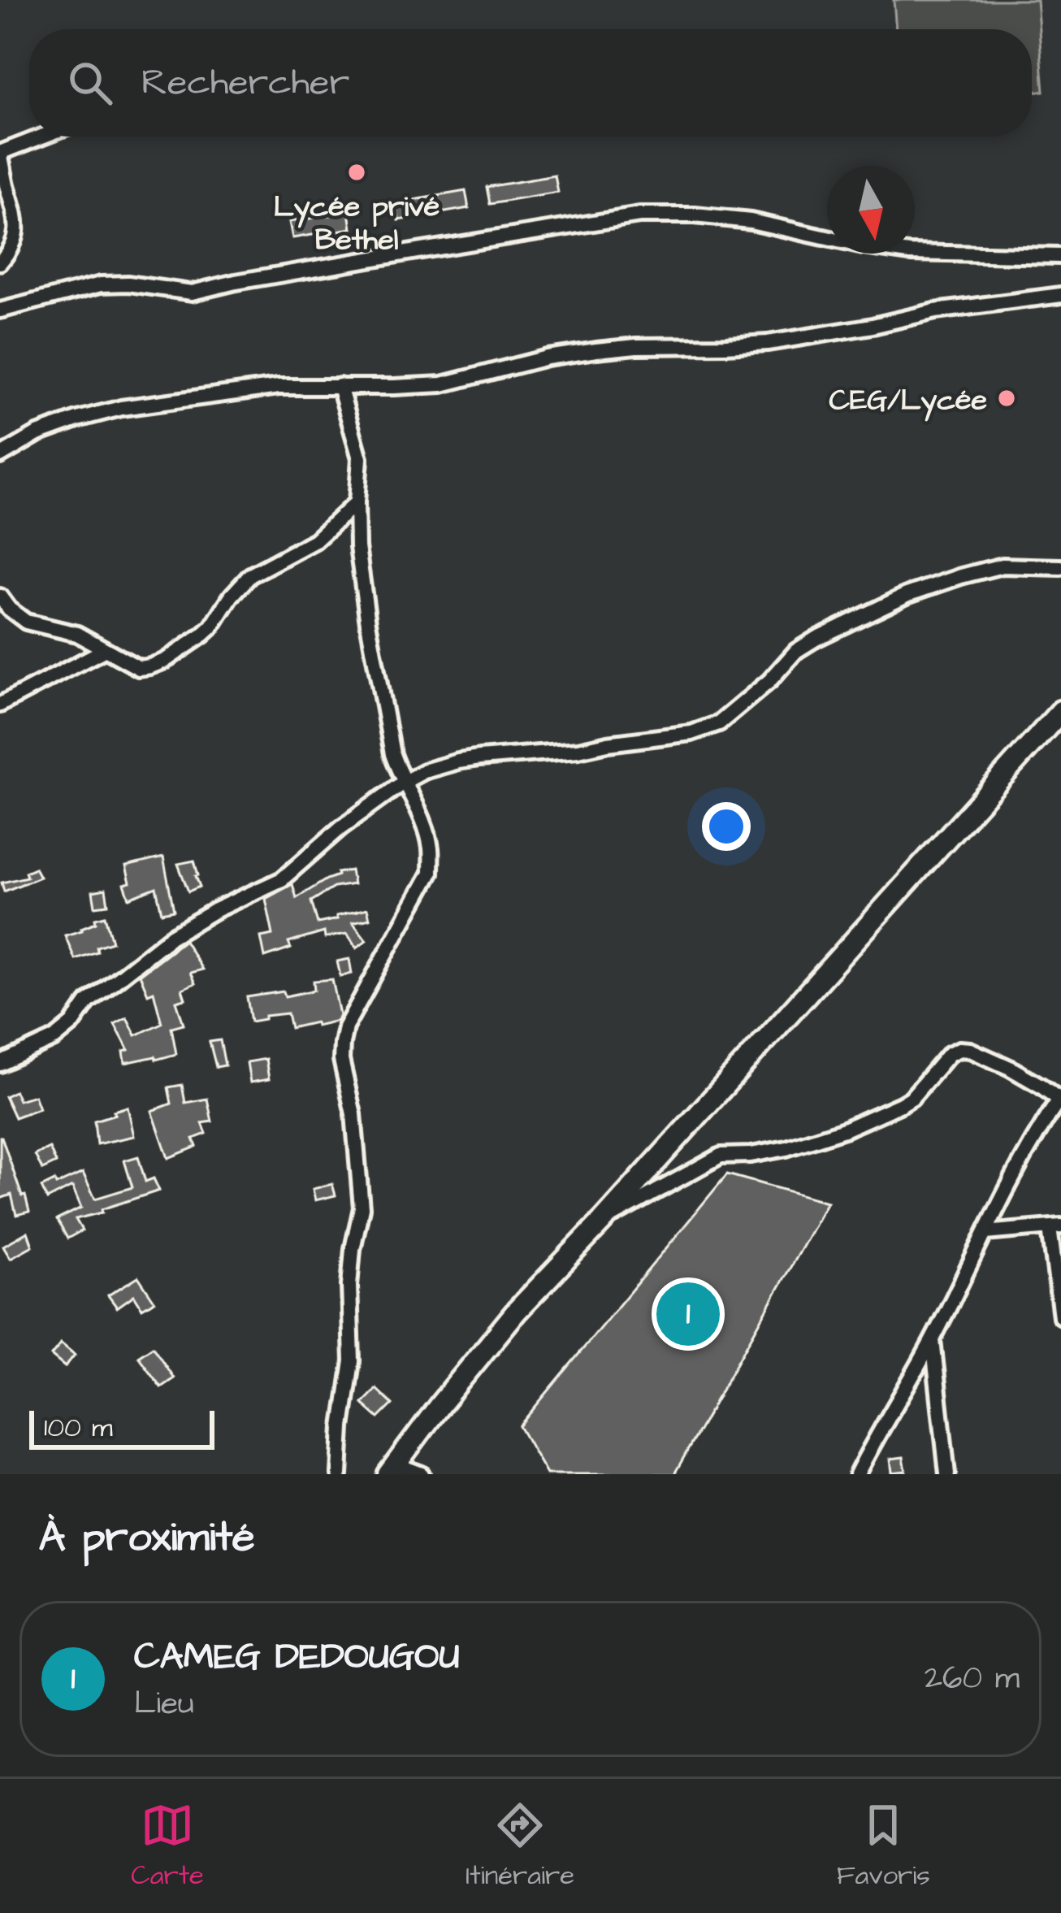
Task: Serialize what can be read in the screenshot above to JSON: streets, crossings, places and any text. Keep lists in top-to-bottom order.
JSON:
{
  "places": ["Lycée privé Bethel", "CEG/Lycée"],
  "scale_bar": "100 m",
  "north": "bottom",
  "page": {
    "search": "Rechercher",
    "pins": "1",
    "scale": "100 m",
    "heading": "À proximité",
    "list": [
      {
        "mark": "1",
        "name": "CAMEG DEDOUGOU",
        "note": "Lieu",
        "value": "260 m"
      }
    ],
    "nav": ["Carte", "Itinéraire", "Favoris"]
  }
}
